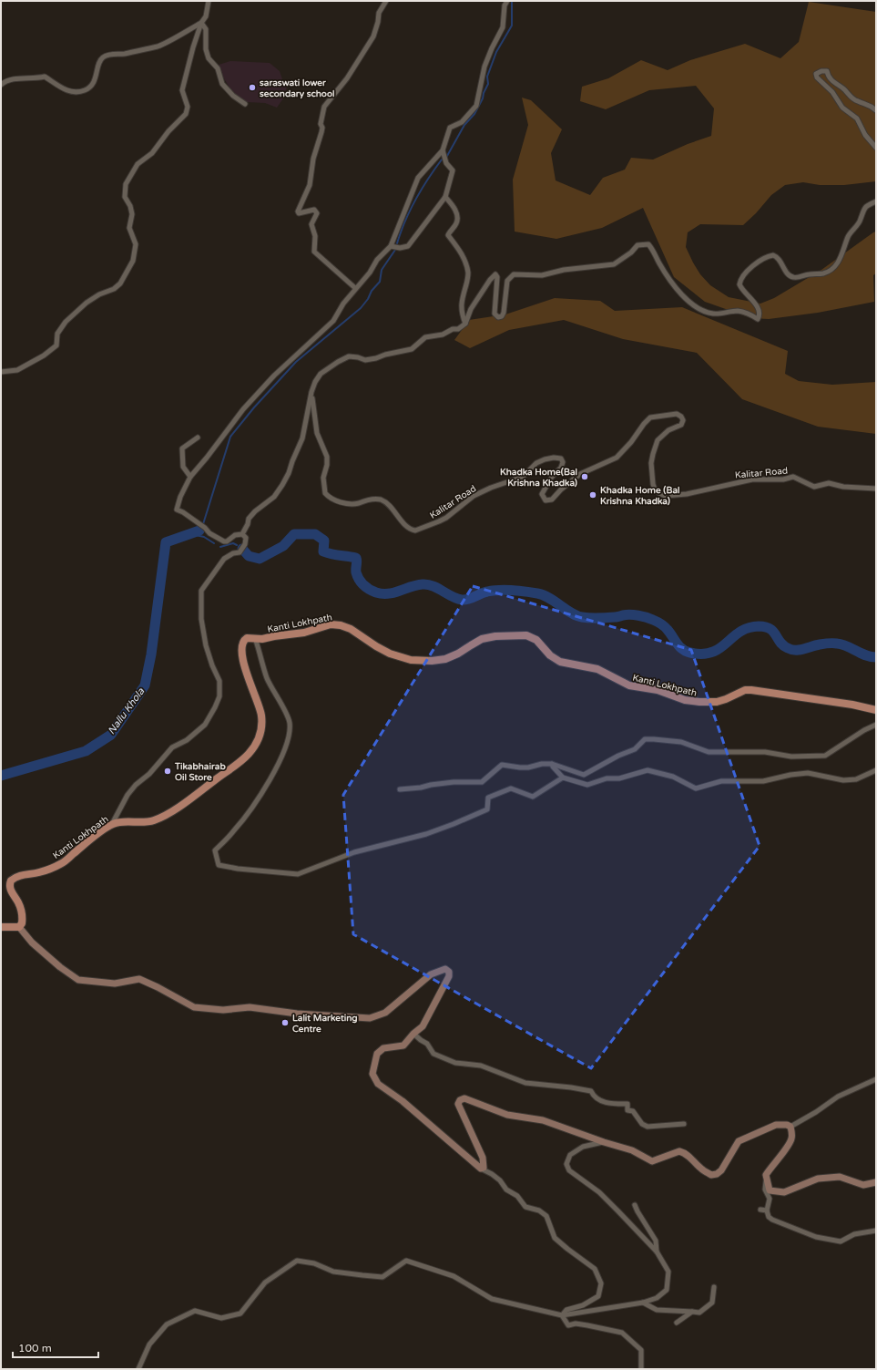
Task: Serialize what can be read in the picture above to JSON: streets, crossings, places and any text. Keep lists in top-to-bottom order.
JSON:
{
  "streets": {
    "main road": ["Kanti Lokhpath"],
    "street": ["Kalitar Road"]
  },
  "water": ["Nallu Khola"],
  "places": [
    "saraswati lower secondary school",
    "Khadka Home(Bal Krishna Khadka)",
    "Khadka Home (Bal Krishna Khadka)",
    "Tikabhairab Oil Store",
    "Lalit Marketing Centre"
  ],
  "scale_bar": "100 m"
}
